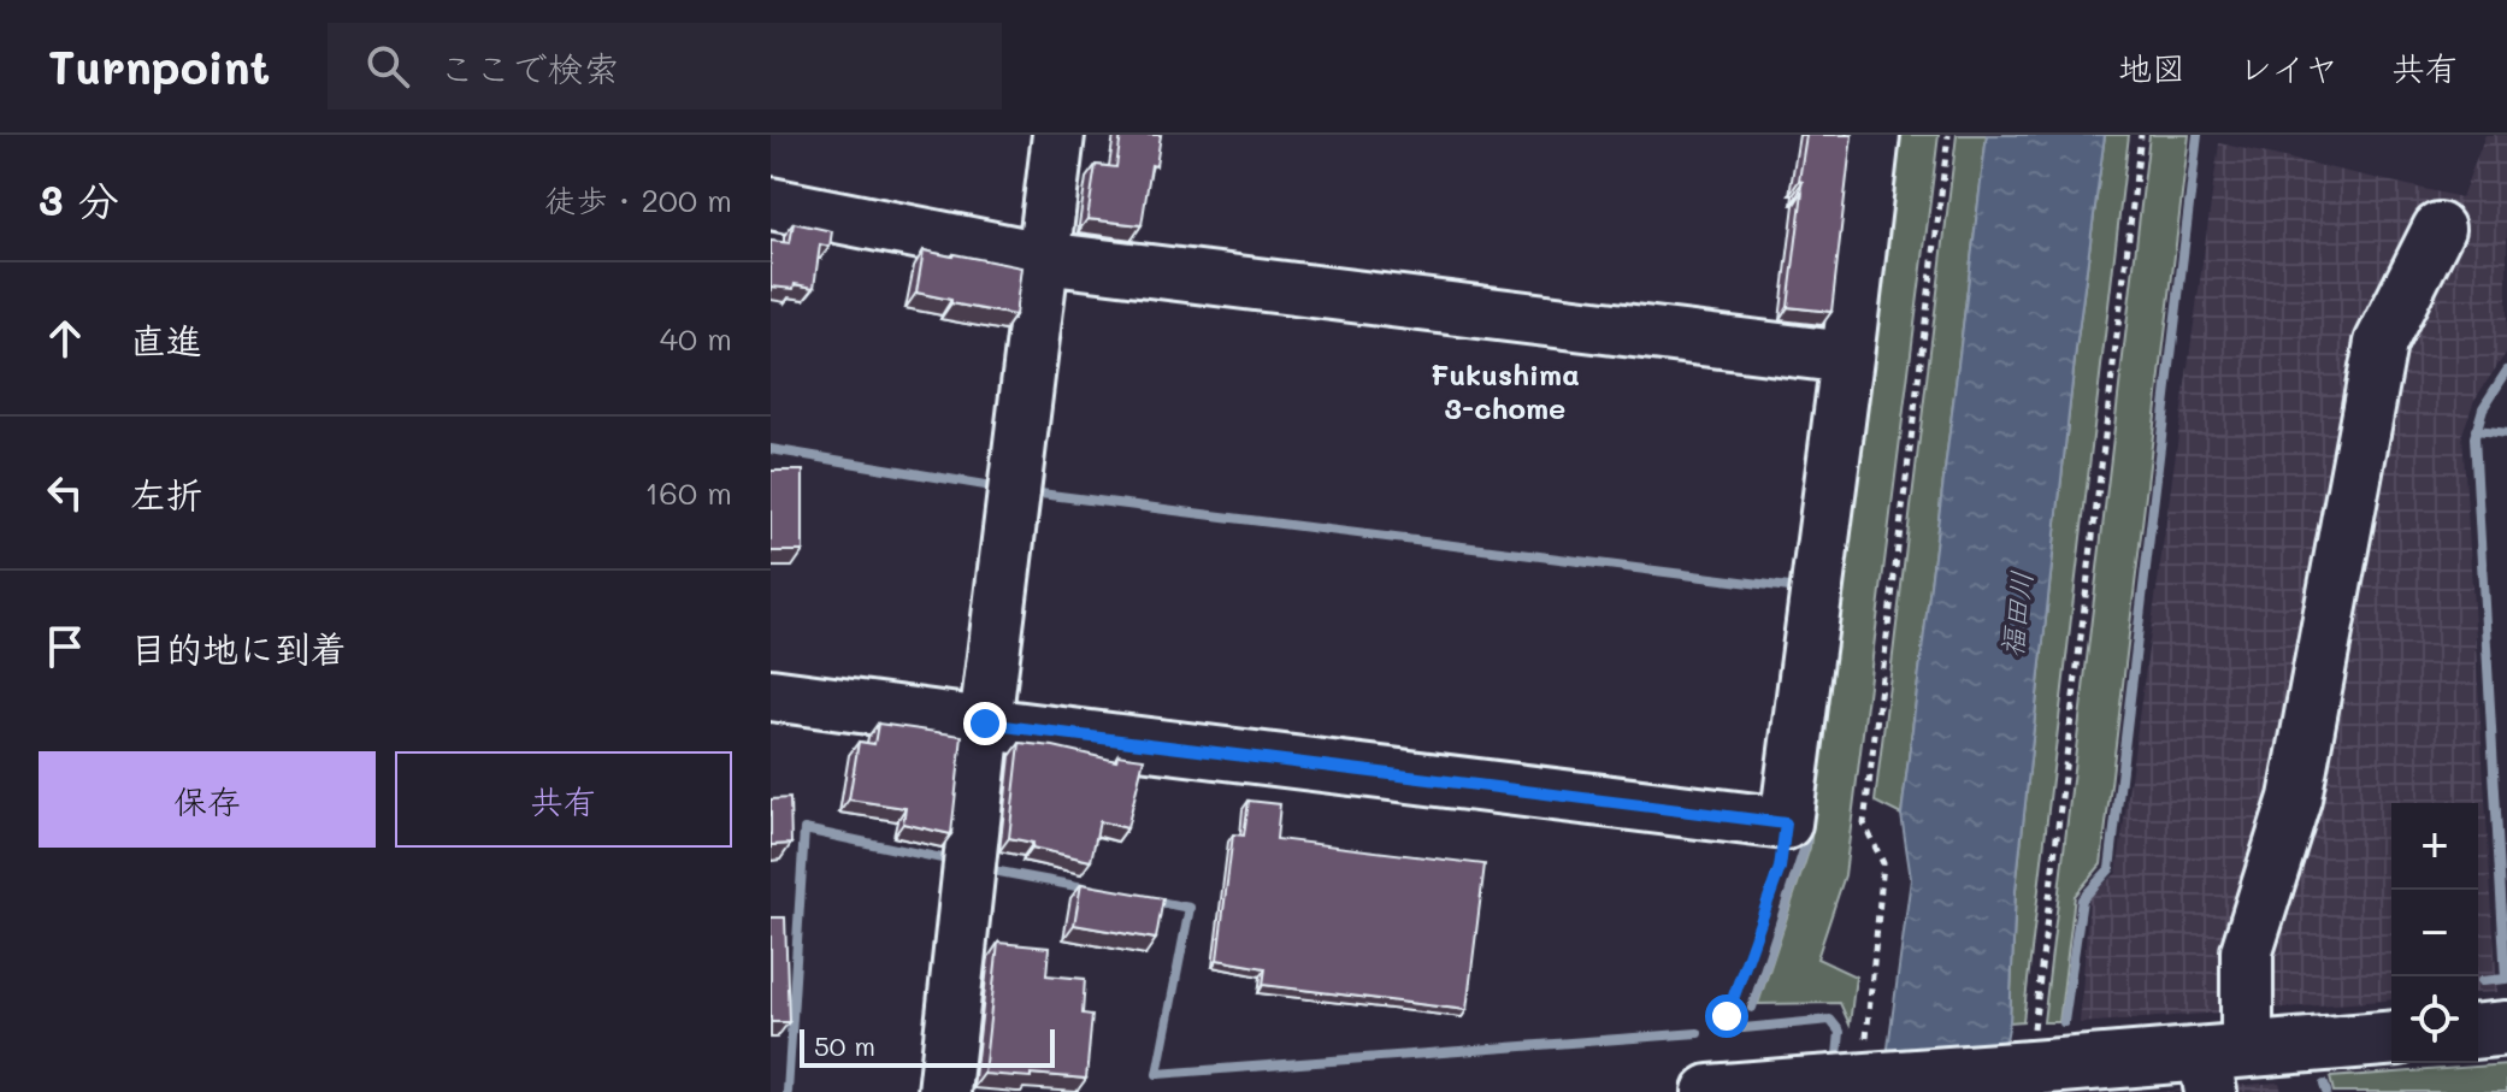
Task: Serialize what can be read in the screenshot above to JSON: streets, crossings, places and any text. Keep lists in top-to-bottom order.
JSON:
{
  "districts": ["Fukushima 3-chome"],
  "water": ["福田川"],
  "scale_bar": "50 m",
  "page": {
    "header": "Turnpoint",
    "search": "ここで検索",
    "nav": ["地図", "レイヤ", "共有"],
    "heading": ["3 分", "徒歩 · 200 m"],
    "list": [
      ["直進", "40 m"],
      ["左折", "160 m"],
      "目的地に到着"
    ],
    "buttons": ["保存", "共有"],
    "map_buttons": ["+", "−"],
    "scale": "50 m"
  }
}
